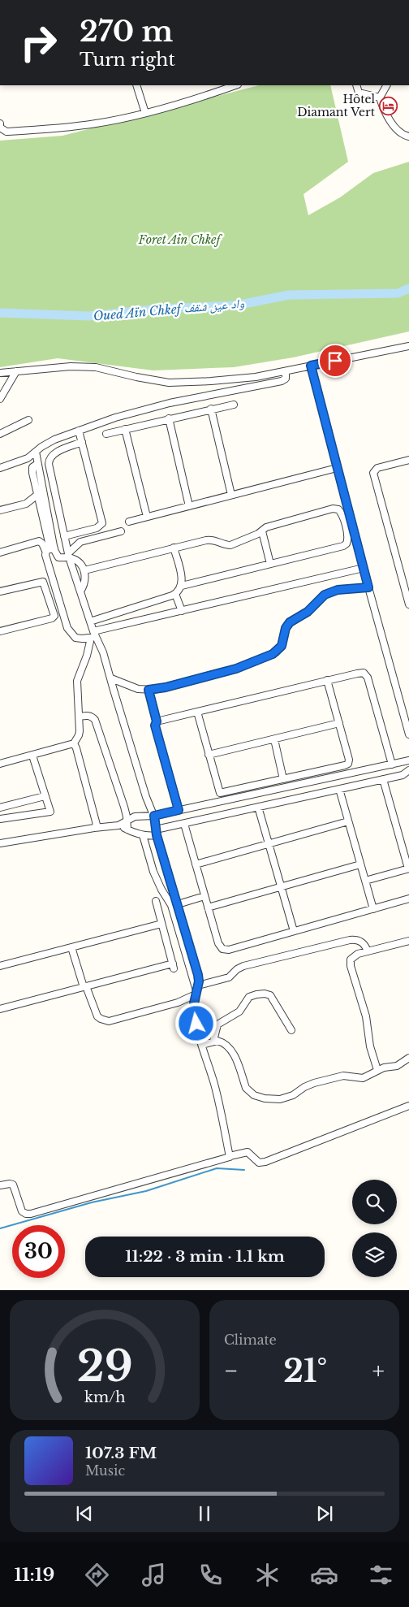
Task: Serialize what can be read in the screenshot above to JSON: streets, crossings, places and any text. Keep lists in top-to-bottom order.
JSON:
{
  "water": ["Oued Aïn Chkef واد عين شقف"],
  "parks": ["Foret Ain Chkef"],
  "places": {
    "hotel": ["Hôtel Diamant Vert"]
  },
  "page": {
    "turn": ["270 m", "Turn right"],
    "limit": "30",
    "trip": "11:22 · 3 min · 1.1 km",
    "tile": "Climate",
    "heat": ["−", "21°", "+"],
    "song": ["107.3 FM", "Music"],
    "tabs": "11:19",
    "gauge": ["29", "km/h"]
  }
}
